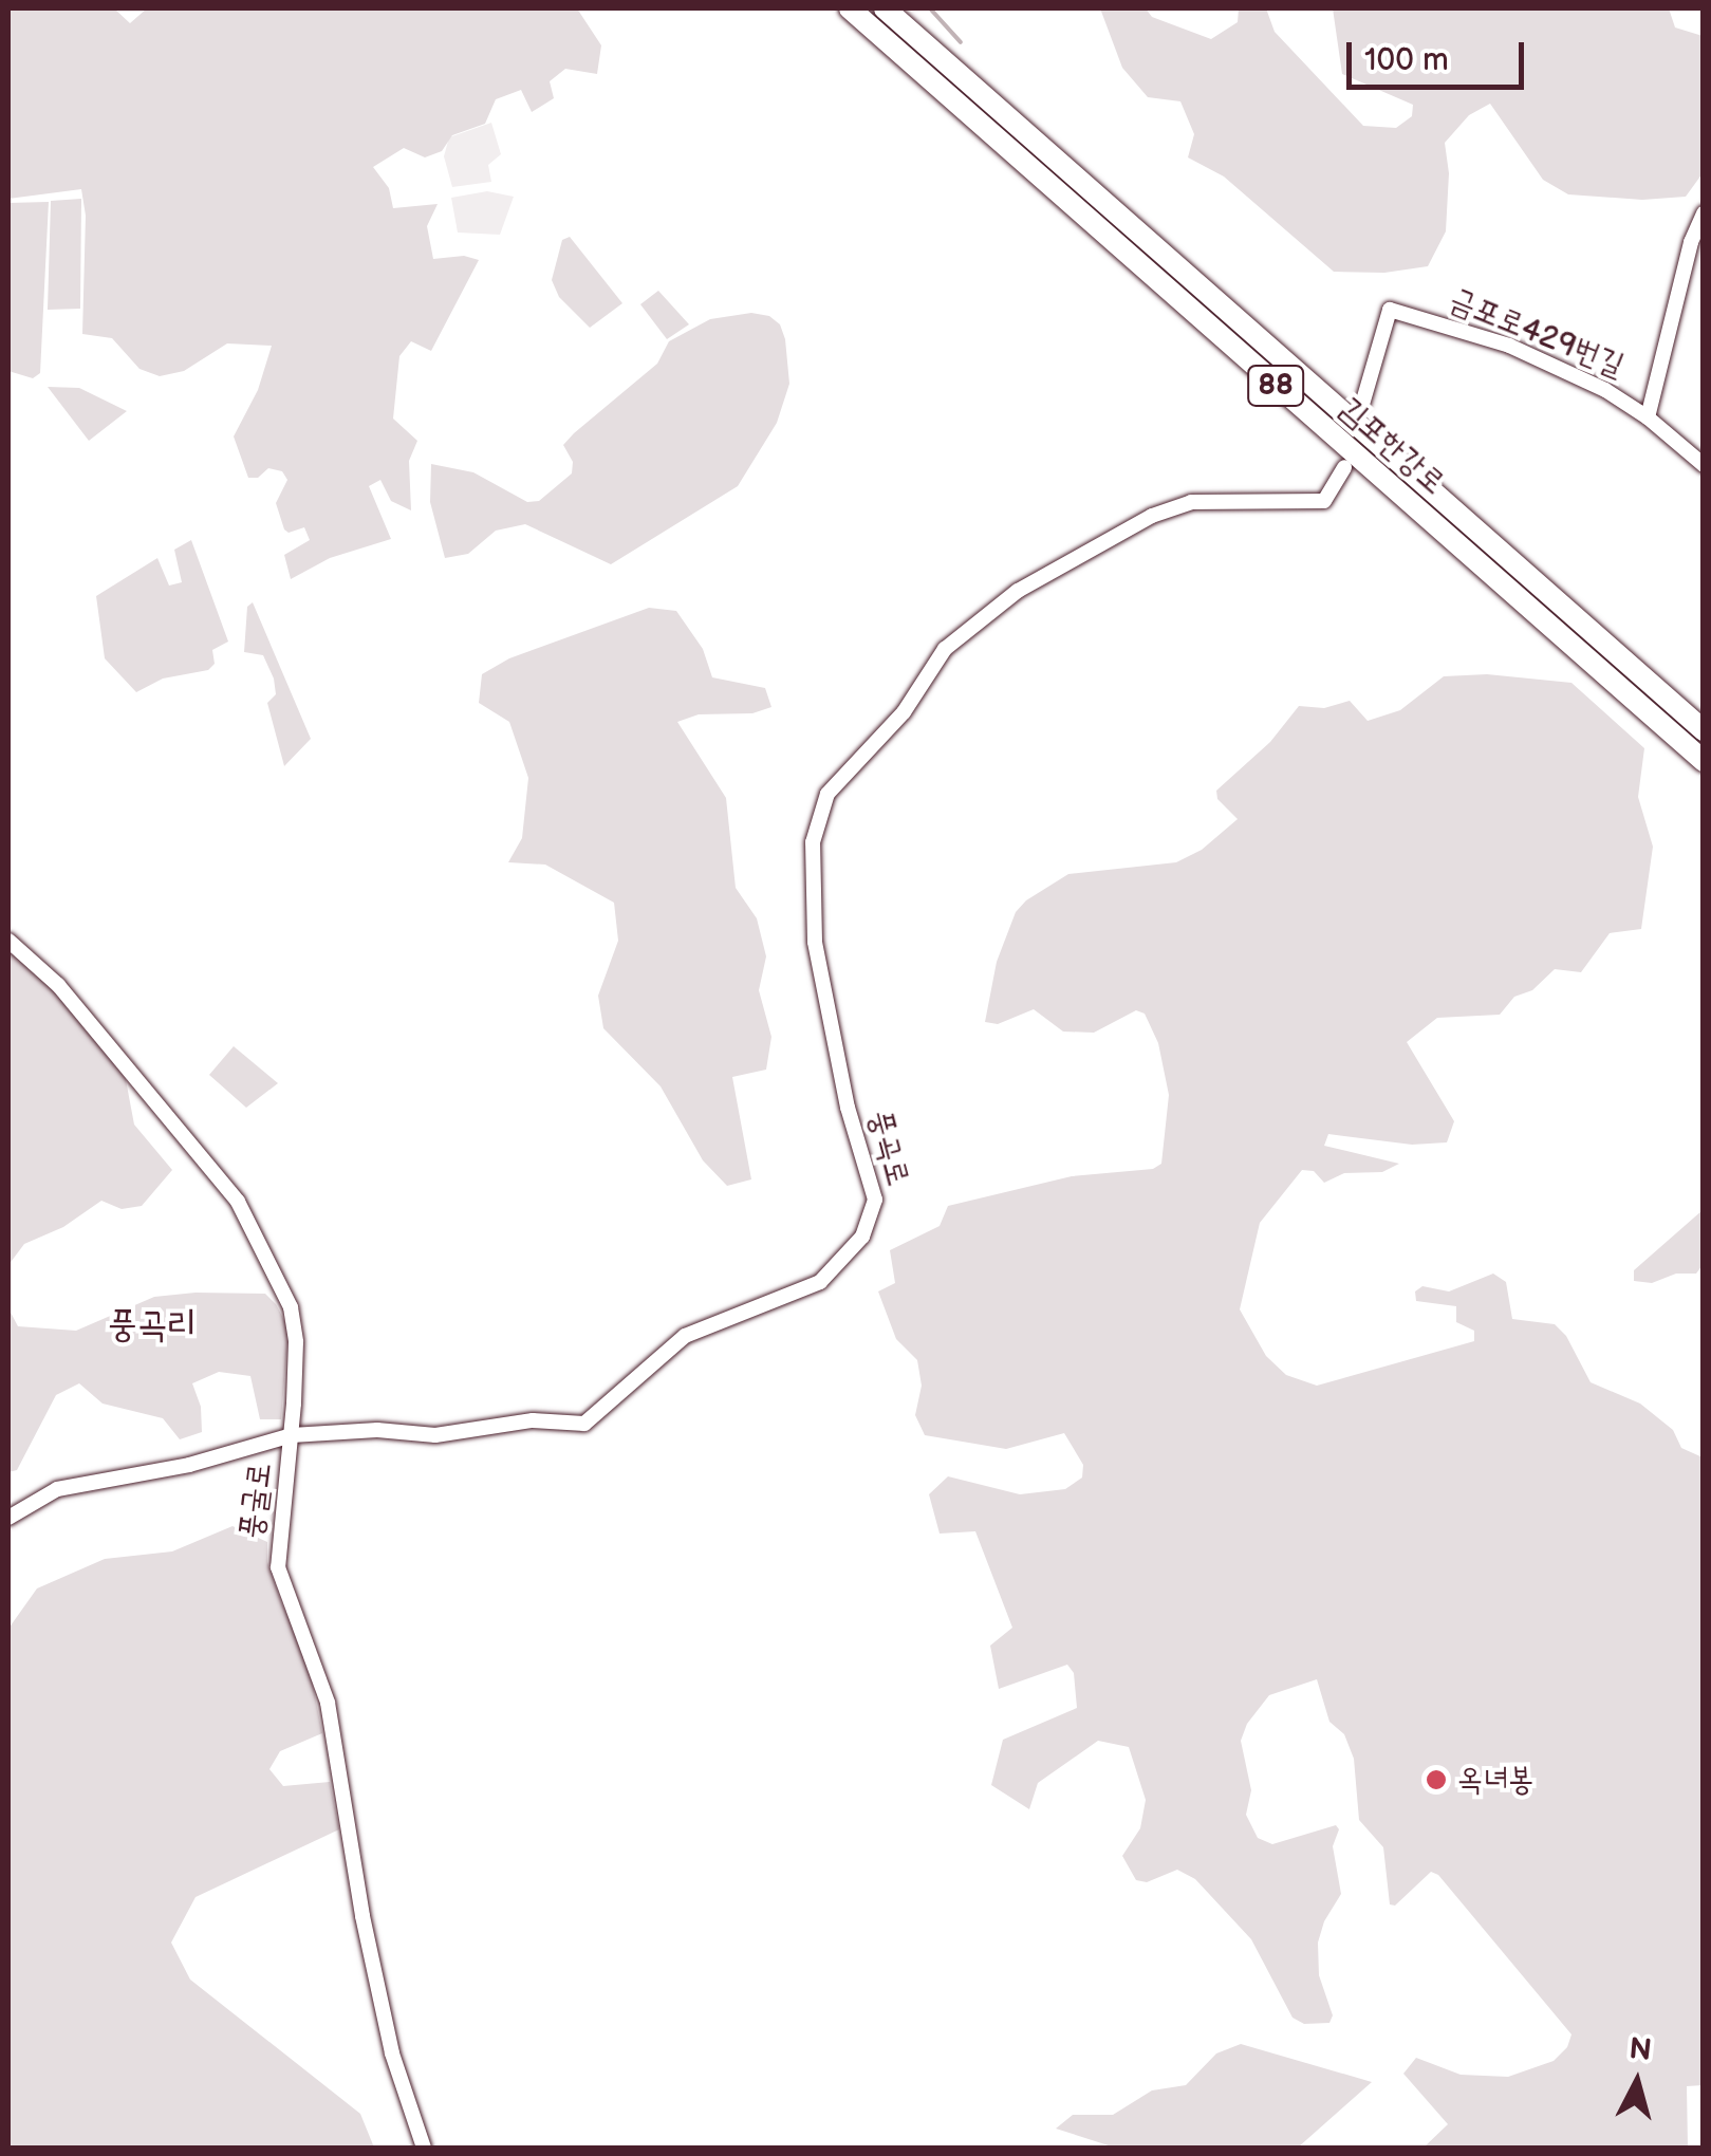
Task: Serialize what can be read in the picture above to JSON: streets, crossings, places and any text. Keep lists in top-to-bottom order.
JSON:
{
  "streets": {
    "highway": ["88", "김포한강로"],
    "street": ["금포로429번길", "풍곡로", "풍굴로"]
  },
  "crossings": [
    ["풍곡로", "풍굴로"]
  ],
  "districts": ["풍곡리"],
  "places": ["옥녀봉"],
  "scale_bar": "100 m",
  "north": "top"
}
